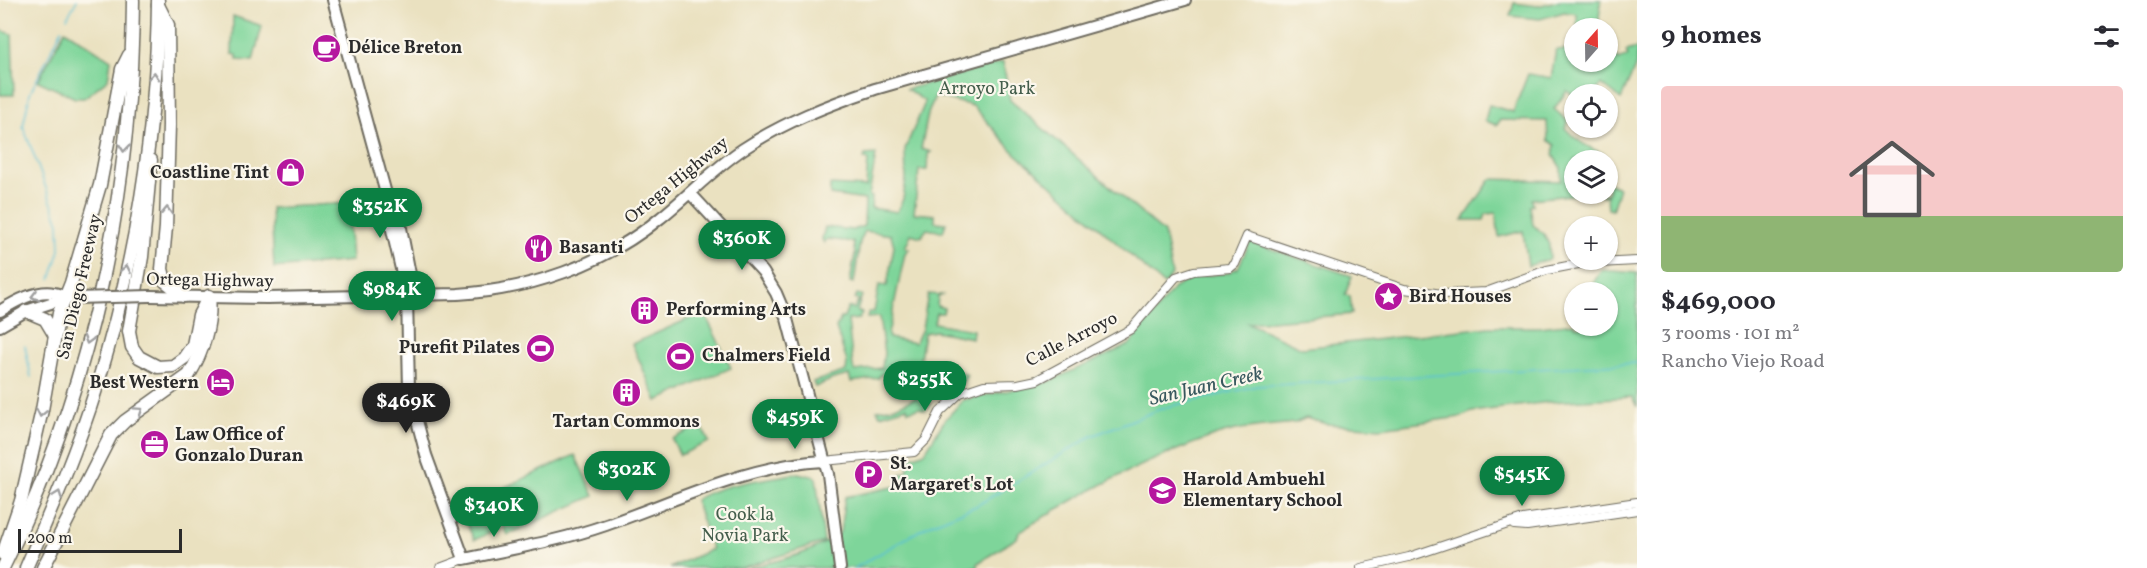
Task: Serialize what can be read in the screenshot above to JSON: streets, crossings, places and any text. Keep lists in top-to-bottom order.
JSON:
{
  "streets": {
    "highway": ["San Diego Freeway"],
    "main road": ["Ortega Highway", "Calle Arroyo"]
  },
  "water": ["San Juan Creek"],
  "parks": ["Arroyo Park", "Cook la Novia Park"],
  "places": {
    "cafe": ["Délice Breton"],
    "shop": ["Coastline Tint"],
    "restaurant": ["Basanti"],
    "place": ["Bird Houses"],
    "building": ["Performing Arts", "Tartan Commons"],
    "sports": ["Purefit Pilates", "Chalmers Field"],
    "hotel": ["Best Western"],
    "office": ["Law Office of Gonzalo Duran"],
    "parking": ["St. Margaret's Lot"],
    "school or university": ["Harold Ambuehl Elementary School"]
  },
  "scale_bar": "200 m",
  "north": "top",
  "page": {
    "heading": "9 homes",
    "map_buttons": ["+", "−"],
    "list": [
      {
        "name": "$469,000",
        "note": "3 rooms · 101 m² · Rancho Viejo Road"
      }
    ],
    "price": [
      "$352K",
      "$360K",
      "$984K",
      "$255K",
      "$469K",
      "$459K",
      "$302K",
      "$545K",
      "$340K"
    ],
    "scale": "200 m"
  }
}
